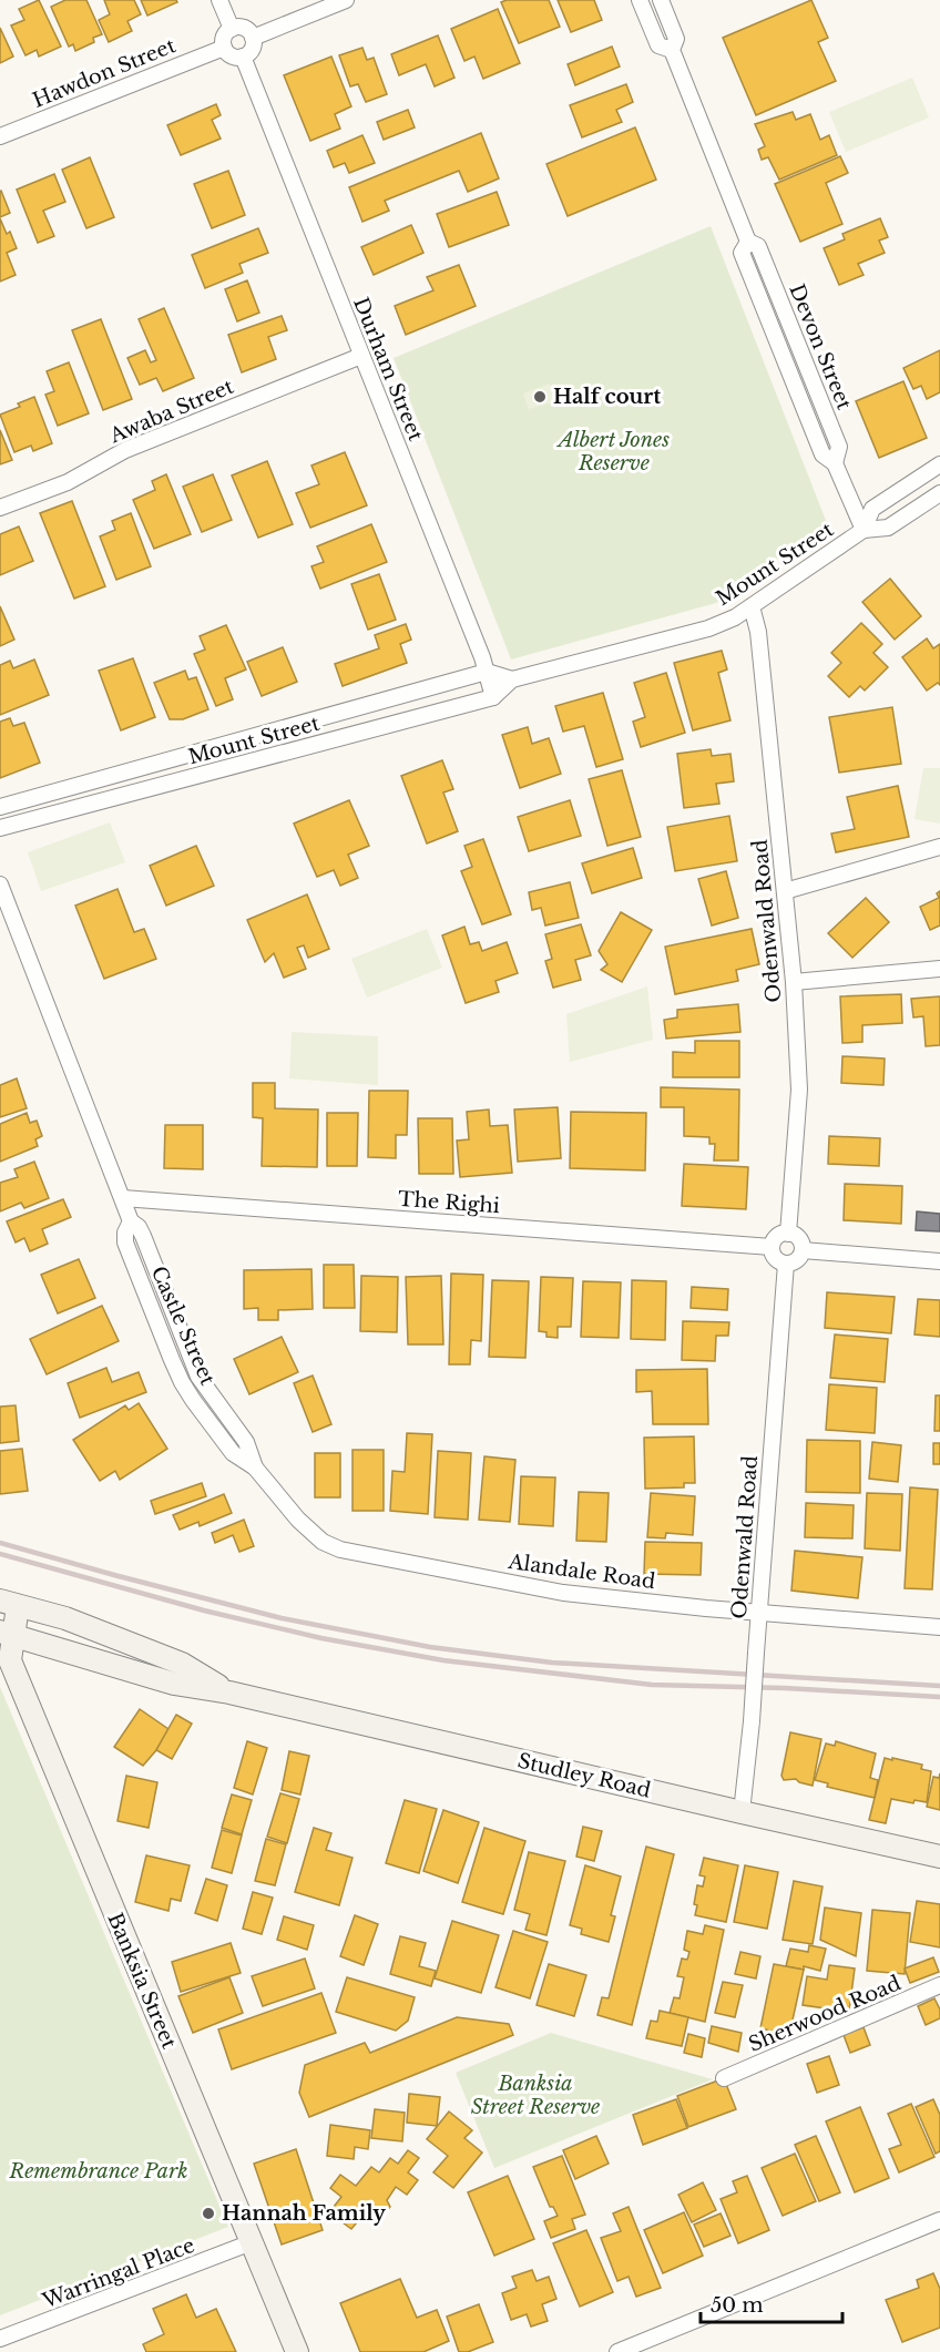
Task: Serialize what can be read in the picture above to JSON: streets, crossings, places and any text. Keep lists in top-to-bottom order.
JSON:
{
  "streets": {
    "street": [
      "Hawdon Street",
      "Devon Street",
      "Durham Street",
      "Awaba Street",
      "Mount Street",
      "Odenwald Road",
      "The Righi",
      "Castle Street",
      "Alandale Road",
      "Studley Road",
      "Banksia Street",
      "Sherwood Road",
      "Warringal Place"
    ]
  },
  "crossings": [
    ["Hawdon Street", "Durham Street"],
    ["Devon Street", "Mount Street"],
    ["Durham Street", "Awaba Street"],
    ["Durham Street", "Mount Street"],
    ["Mount Street", "Odenwald Road"],
    ["Odenwald Road", "The Righi"],
    ["Odenwald Road", "Alandale Road"],
    ["Odenwald Road", "Studley Road"],
    ["The Righi", "Castle Street"],
    ["Castle Street", "Alandale Road"],
    ["Studley Road", "Banksia Street"],
    ["Banksia Street", "Warringal Place"]
  ],
  "parks": ["Albert Jones Reserve", "Banksia Street Reserve", "Remembrance Park"],
  "places": ["Half court", "Hannah Family"],
  "scale_bar": "50 m"
}
